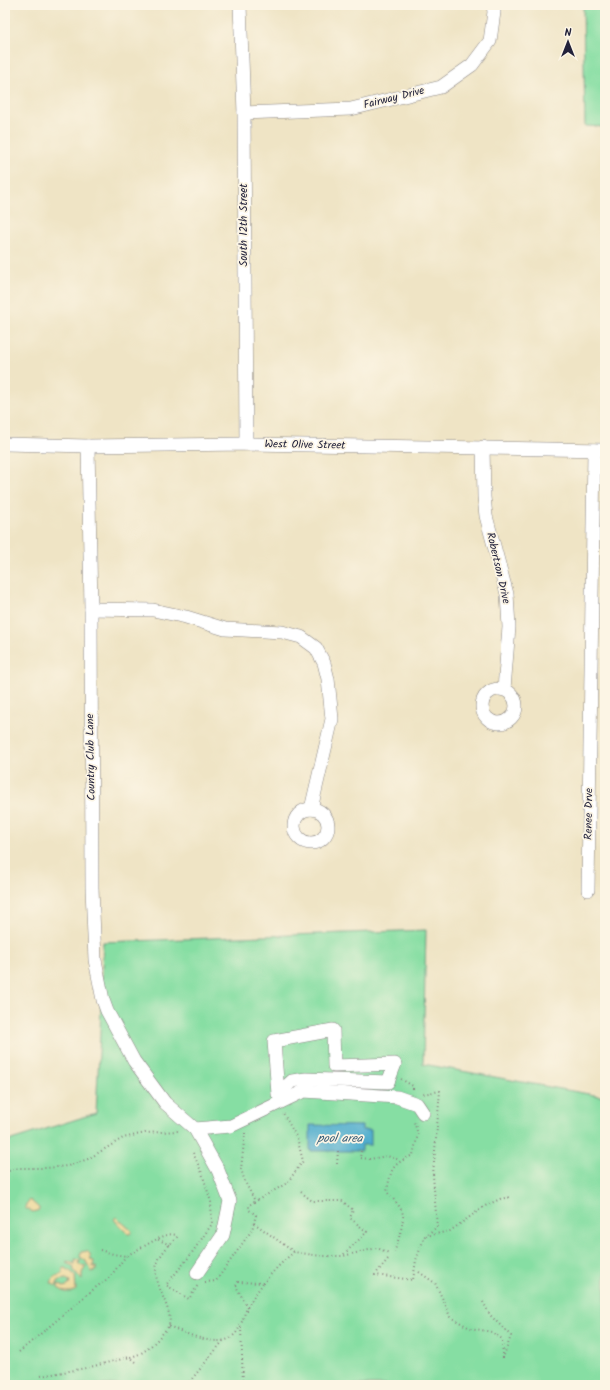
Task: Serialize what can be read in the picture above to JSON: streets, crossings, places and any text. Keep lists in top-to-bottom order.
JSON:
{
  "streets": {
    "street": [
      "Fairway Drive",
      "South 12th Street",
      "West Olive Street",
      "Robertson Drive",
      "Country Club Lane",
      "Renee Drve"
    ]
  },
  "crossings": [
    ["Fairway Drive", "South 12th Street"],
    ["South 12th Street", "West Olive Street"],
    ["West Olive Street", "Robertson Drive"],
    ["West Olive Street", "Country Club Lane"],
    ["West Olive Street", "Renee Drve"]
  ],
  "water": ["pool area"],
  "north": "top"
}
